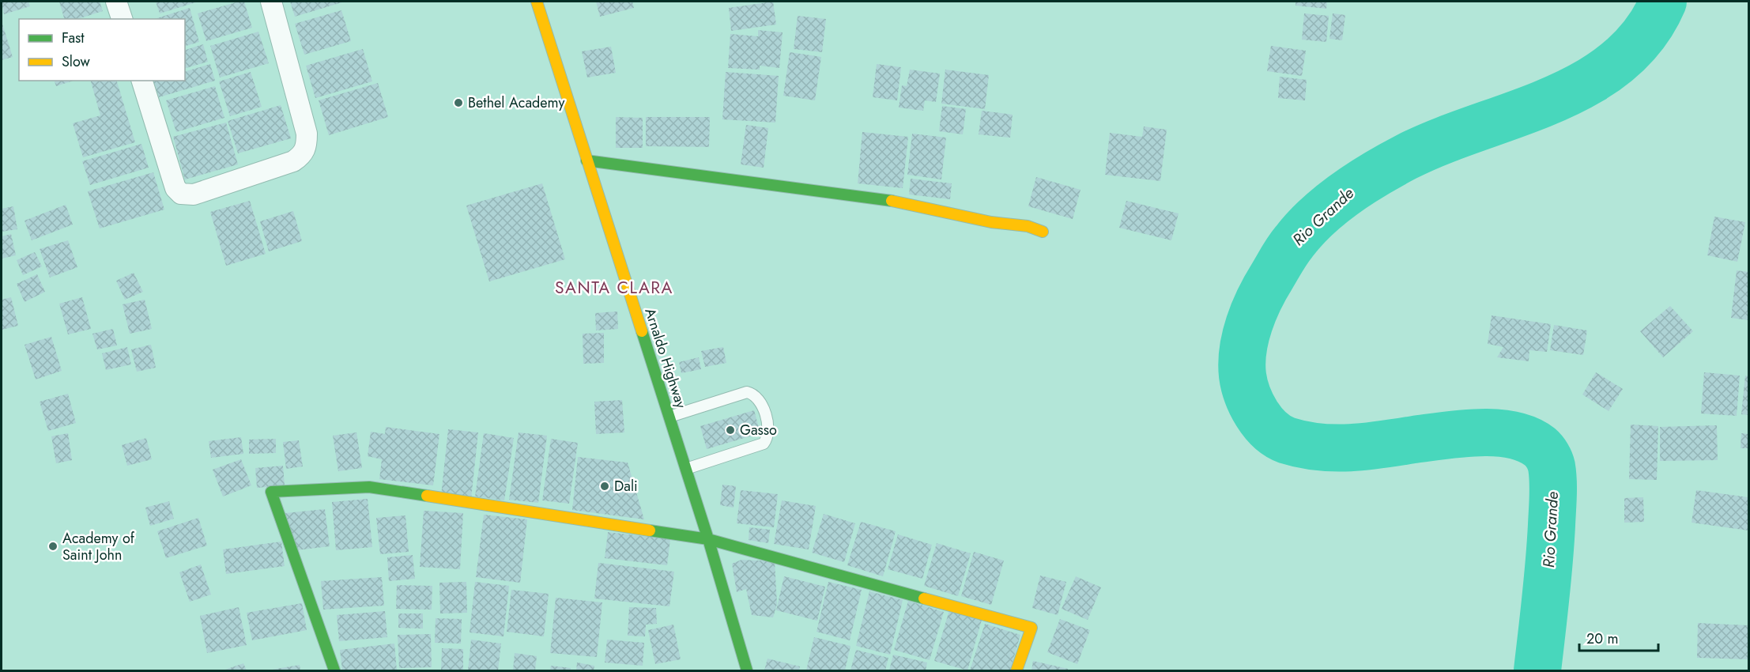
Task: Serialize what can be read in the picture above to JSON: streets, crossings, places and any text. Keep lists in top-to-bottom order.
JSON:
{
  "streets": {
    "street": ["Arnaldo Highway"]
  },
  "districts": ["SANTA CLARA"],
  "water": ["Rio Grande"],
  "places": [
    "Bethel Academy",
    "Gasso",
    "Dali",
    "Academy of Saint John"
  ],
  "legend": ["Fast", "Slow"],
  "scale_bar": "20 m"
}
